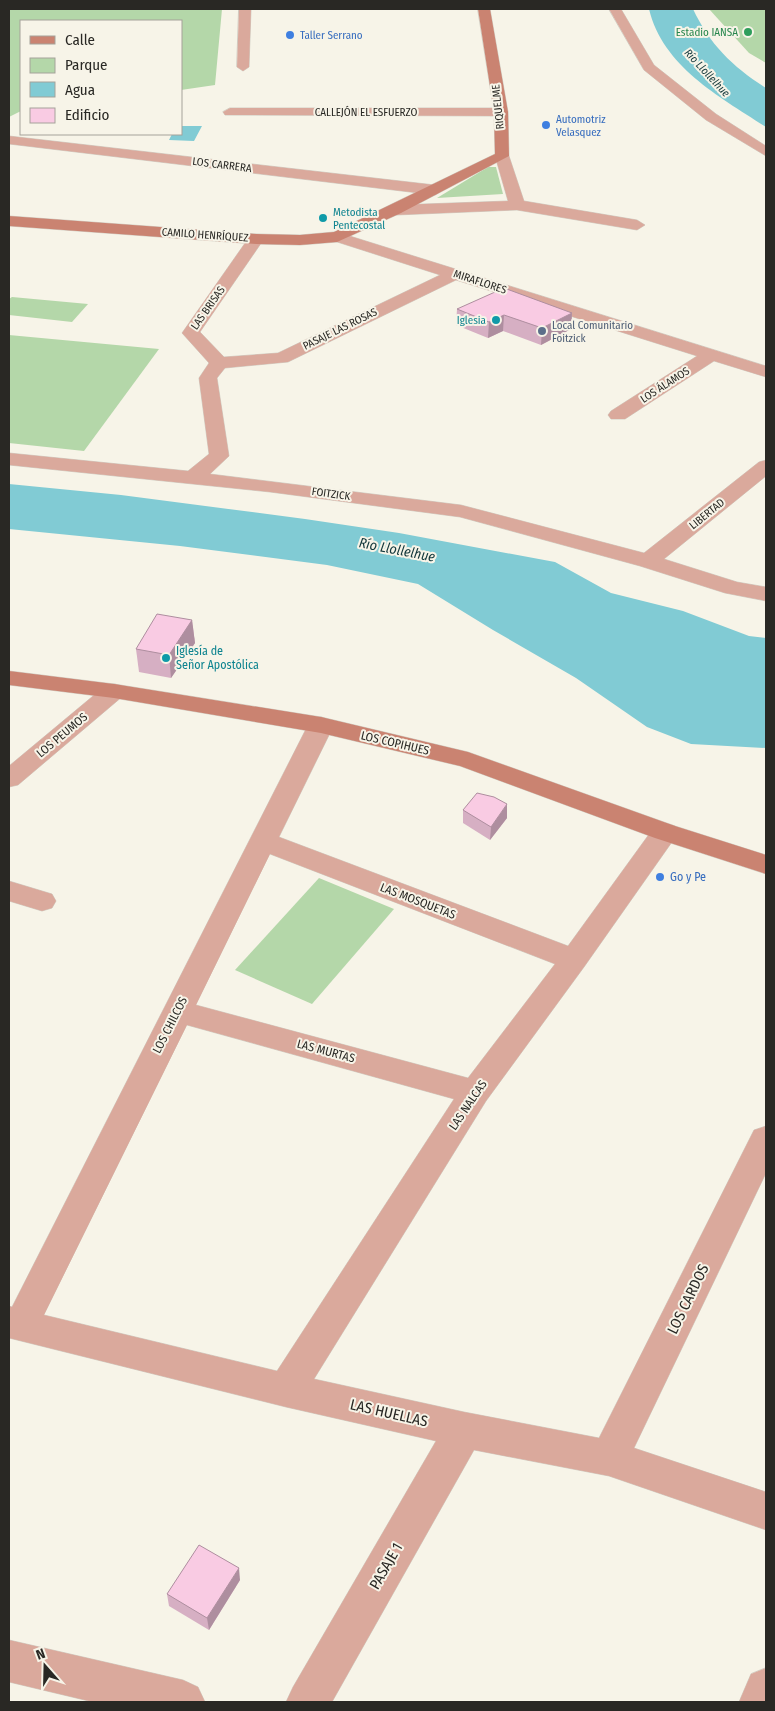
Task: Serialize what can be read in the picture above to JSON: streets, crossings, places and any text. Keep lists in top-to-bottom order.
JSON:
{
  "streets": {
    "main road": ["RIQUELME", "CAMILO HENRÍQUEZ", "LOS COPIHUES"],
    "street": [
      "CALLEJÓN EL ESFUERZO",
      "LOS CARRERA",
      "MIRAFLORES",
      "LAS BRISAS",
      "PASAJE LAS ROSAS",
      "LOS ÁLAMOS",
      "FOITZICK",
      "LIBERTAD",
      "LOS PEUMOS",
      "LAS MOSQUETAS",
      "LOS CHILCOS",
      "LAS MURTAS",
      "LAS NALCAS",
      "LOS CARDOS",
      "LAS HUELLAS",
      "PASAJE 1"
    ]
  },
  "crossings": [
    ["RIQUELME", "CALLEJÓN EL ESFUERZO"],
    ["RIQUELME", "CAMILO HENRÍQUEZ"],
    ["LOS CARRERA", "CAMILO HENRÍQUEZ"],
    ["CAMILO HENRÍQUEZ", "MIRAFLORES"],
    ["CAMILO HENRÍQUEZ", "LAS BRISAS"],
    ["MIRAFLORES", "PASAJE LAS ROSAS"],
    ["MIRAFLORES", "LOS ÁLAMOS"],
    ["LAS BRISAS", "PASAJE LAS ROSAS"],
    ["FOITZICK", "LIBERTAD"],
    ["LOS PEUMOS", "LOS COPIHUES"],
    ["LOS COPIHUES", "LOS CHILCOS"],
    ["LOS COPIHUES", "LAS NALCAS"],
    ["LAS MOSQUETAS", "LOS CHILCOS"],
    ["LAS MOSQUETAS", "LAS NALCAS"],
    ["LOS CHILCOS", "LAS MURTAS"],
    ["LOS CHILCOS", "LAS HUELLAS"],
    ["LAS MURTAS", "LAS NALCAS"],
    ["LAS NALCAS", "LAS HUELLAS"],
    ["LOS CARDOS", "LAS HUELLAS"],
    ["LAS HUELLAS", "PASAJE 1"]
  ],
  "water": ["Río Llollelhue"],
  "places": [
    "Estadio IANSA",
    "Taller Serrano",
    "Automotriz Velasquez",
    "Metodista Pentecostal",
    "Iglesia",
    "Local Comunitario Foitzick",
    "Iglesía de Señor Apostólica",
    "Go y Pe"
  ],
  "legend": [
    "Calle",
    "Parque",
    "Agua",
    "Edificio"
  ],
  "north": "top"
}
